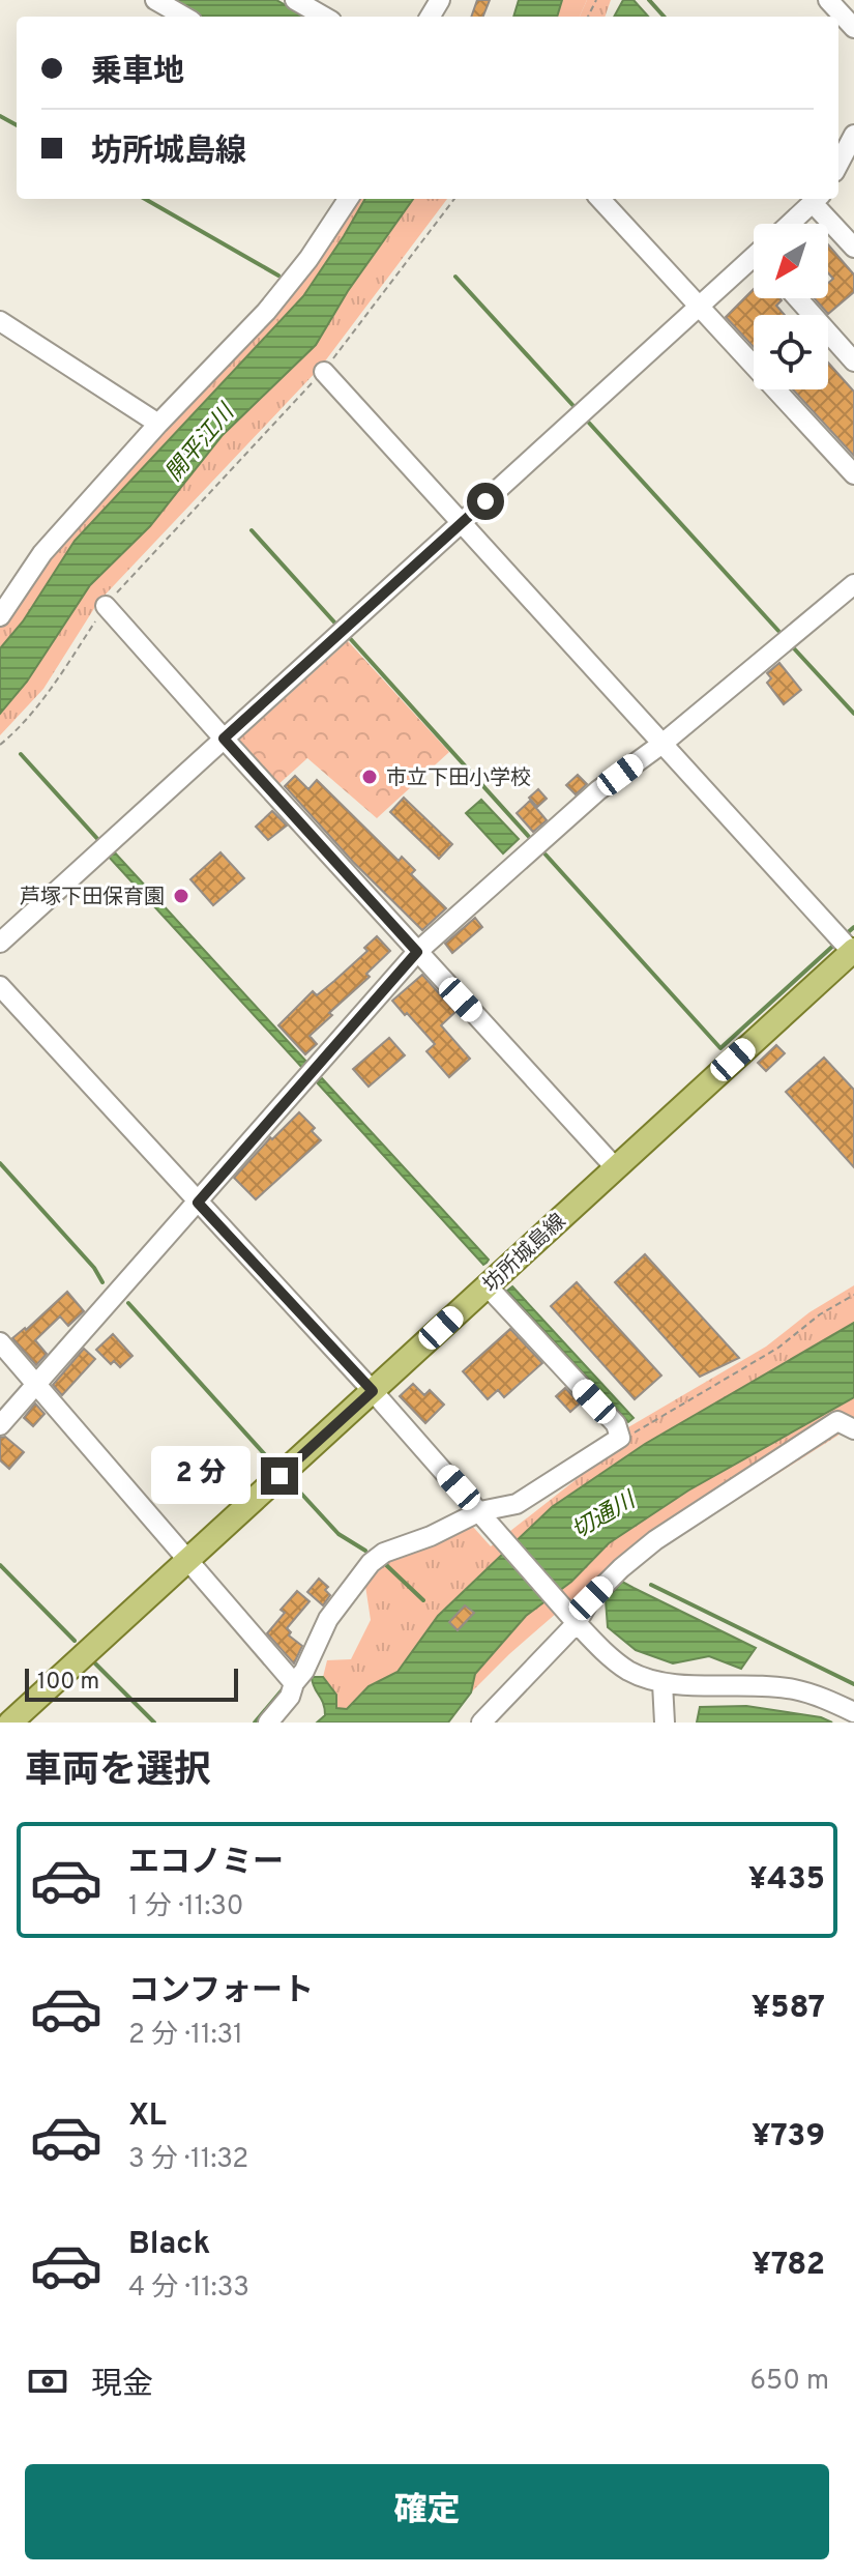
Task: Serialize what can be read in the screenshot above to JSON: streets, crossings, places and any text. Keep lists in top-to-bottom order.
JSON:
{
  "streets": {
    "main road": ["坊所城島線"]
  },
  "water": ["開平江川", "切通川"],
  "places": ["市立下田小学校", "芦塚下田保育園"],
  "scale_bar": "100 m",
  "north": "bottom left",
  "page": {
    "banner": ["乗車地", "坊所城島線"],
    "bubble": "2 分",
    "scale": "100 m",
    "heading": "車両を選択",
    "list": [
      {
        "name": "エコノミー",
        "note": "1 分 · 11:30",
        "value": "¥435"
      },
      {
        "name": "コンフォート",
        "note": "2 分 · 11:31",
        "value": "¥587"
      },
      {
        "name": "XL",
        "note": "3 分 · 11:32",
        "value": "¥739"
      },
      {
        "name": "Black",
        "note": "4 分 · 11:33",
        "value": "¥782"
      }
    ],
    "pay": ["現金", "650 m"],
    "buttons": "確定"
  }
}
